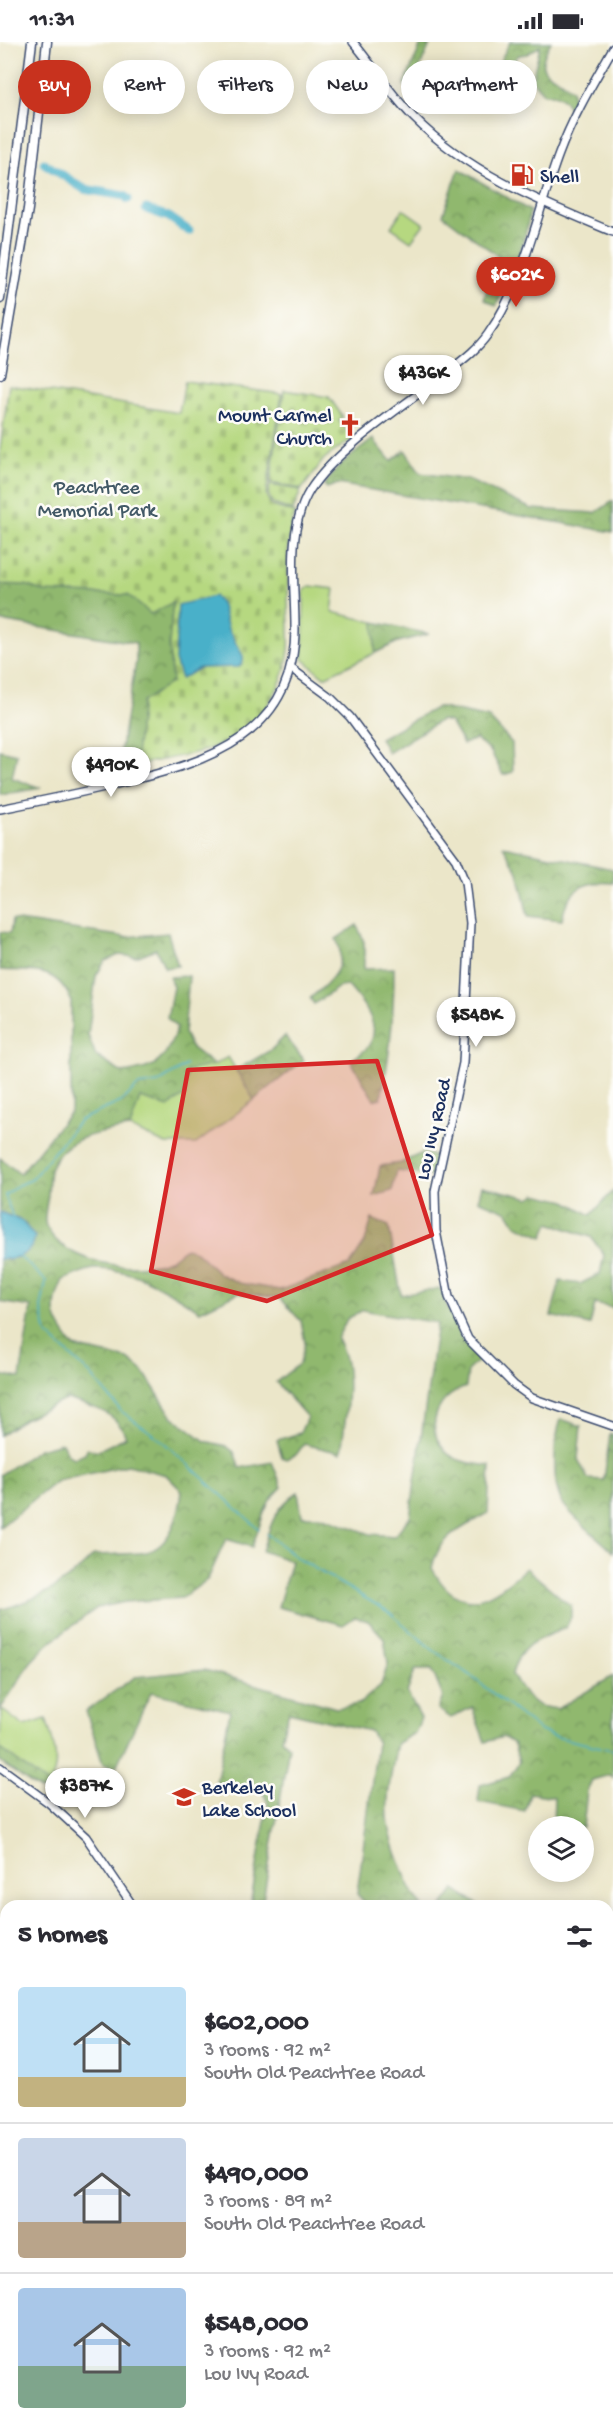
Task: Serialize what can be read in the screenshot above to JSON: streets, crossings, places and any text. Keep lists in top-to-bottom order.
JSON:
{
  "streets": {
    "street": ["Lou Ivy Road"]
  },
  "parks": ["Peachtree Memorial Park"],
  "places": {
    "fuel station": ["Shell"],
    "church": ["Mount Carmel Church"],
    "school or university": ["Berkeley Lake School"]
  },
  "page": {
    "status": "11:31",
    "chip": [
      "Buy",
      "Rent",
      "Filters",
      "New",
      "Apartment"
    ],
    "price": [
      "$602K",
      "$436K",
      "$490K",
      "$548K",
      "$387K"
    ],
    "heading": "5 homes",
    "list": [
      {
        "name": "$602,000",
        "note": "3 rooms · 92 m² · South Old Peachtree Road"
      },
      {
        "name": "$490,000",
        "note": "3 rooms · 89 m² · South Old Peachtree Road"
      },
      {
        "name": "$548,000",
        "note": "3 rooms · 92 m² · Lou Ivy Road"
      }
    ]
  }
}
